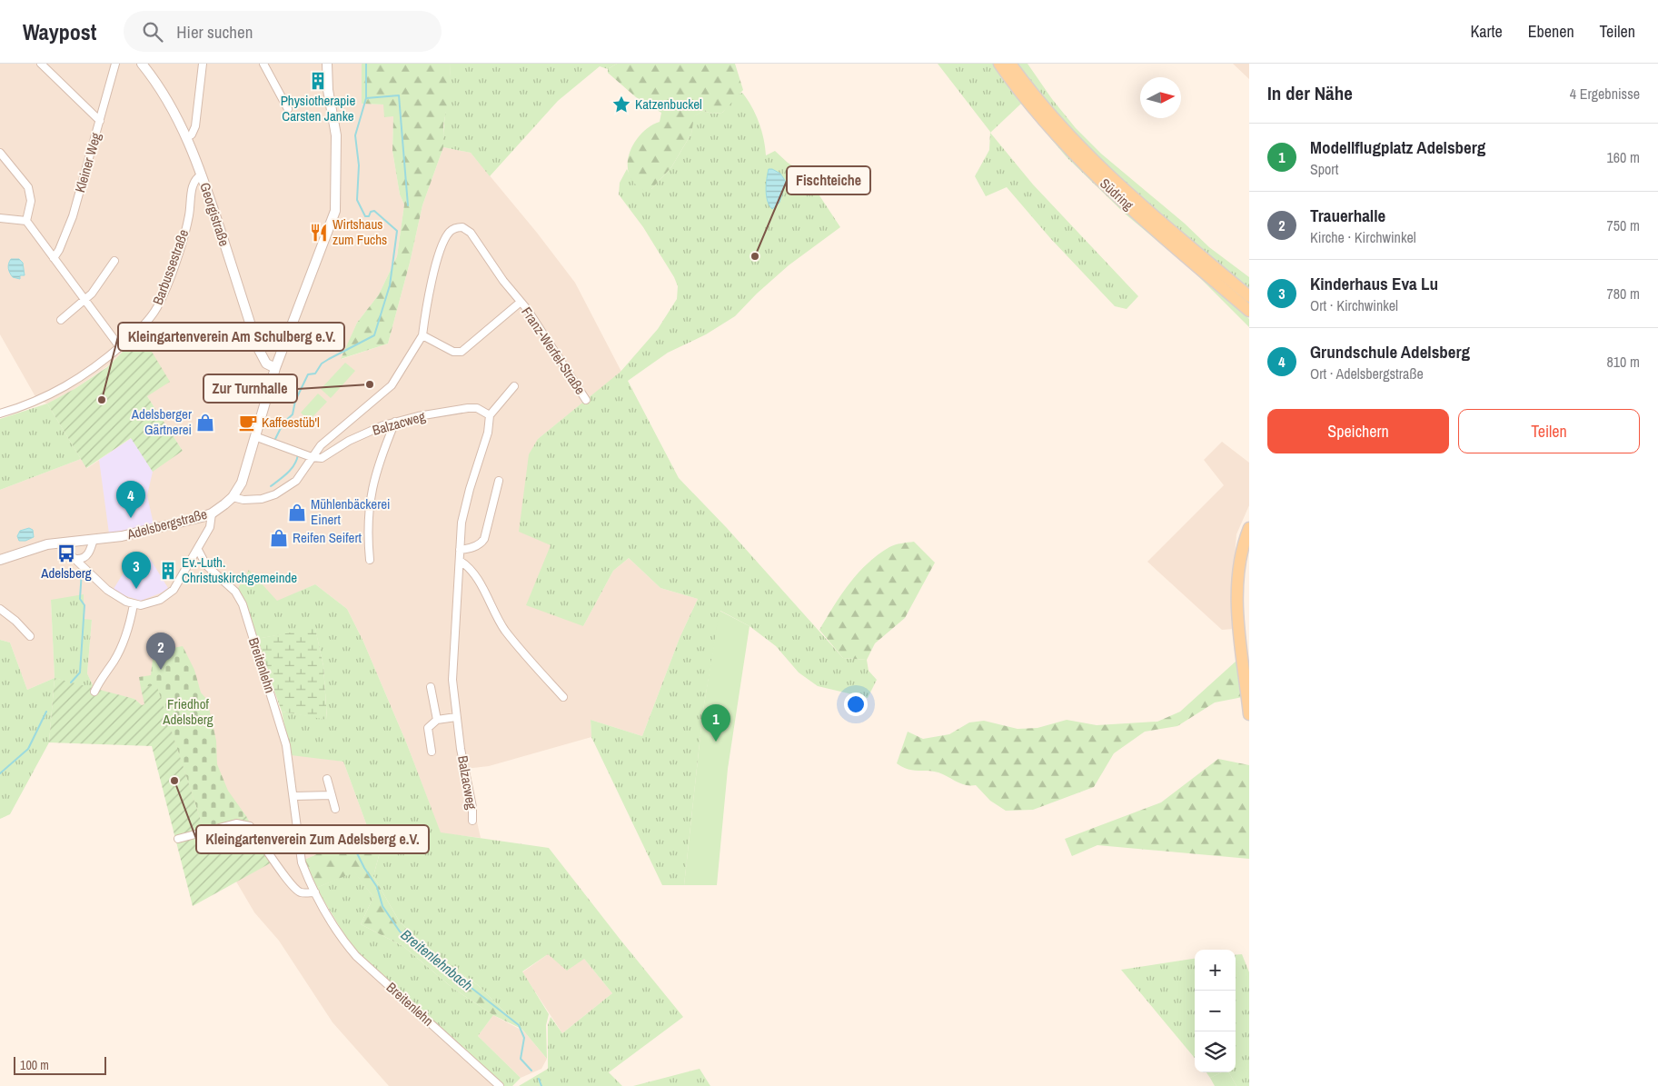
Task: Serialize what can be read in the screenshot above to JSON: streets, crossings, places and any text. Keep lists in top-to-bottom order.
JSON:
{
  "streets": {
    "main road": ["Südring"],
    "street": [
      "Kleiner Weg",
      "Georgistraße",
      "Barbussestraße",
      "Franz-Werfel-Straße",
      "Balzacweg",
      "Adelsbergstraße",
      "Breitenlehn"
    ]
  },
  "crossings": [
    ["Georgistraße", "Barbussestraße"],
    ["Georgistraße", "Adelsbergstraße"],
    ["Franz-Werfel-Straße", "Balzacweg"]
  ],
  "water": ["Breitenlehnbach"],
  "parks": ["Friedhof Adelsberg"],
  "places": {
    "building": ["Physiotherapie Carsten Janke", "Ev.-Luth. Christuskirchgemeinde"],
    "place": ["Katzenbuckel"],
    "restaurant": ["Wirtshaus zum Fuchs"],
    "other": [
      "Fischteiche",
      "Zur Turnhalle",
      "Kleingartenverein Am Schulberg e.V.",
      "Kleingartenverein Zum Adelsberg e.V."
    ],
    "shop": ["Adelsberger Gärtnerei", "Mühlenbäckerei Einert", "Reifen Seifert"],
    "cafe": ["Kaffeestüb'l"],
    "bus stop": ["Adelsberg"]
  },
  "scale_bar": "100 m",
  "north": "right",
  "page": {
    "header": "Waypost",
    "search": "Hier suchen",
    "nav": ["Karte", "Ebenen", "Teilen"],
    "heading": ["In der Nähe", "4 Ergebnisse"],
    "list": [
      {
        "mark": "1",
        "name": "Modellflugplatz Adelsberg",
        "note": "Sport",
        "value": "160 m"
      },
      {
        "mark": "2",
        "name": "Trauerhalle",
        "note": "Kirche · Kirchwinkel",
        "value": "750 m"
      },
      {
        "mark": "3",
        "name": "Kinderhaus Eva Lu",
        "note": "Ort · Kirchwinkel",
        "value": "780 m"
      },
      {
        "mark": "4",
        "name": "Grundschule Adelsberg",
        "note": "Ort · Adelsbergstraße",
        "value": "810 m"
      }
    ],
    "buttons": ["Speichern", "Teilen"],
    "pins": [
      "4",
      "3",
      "2",
      "1"
    ],
    "map_buttons": ["+", "−"],
    "scale": "100 m"
  }
}
